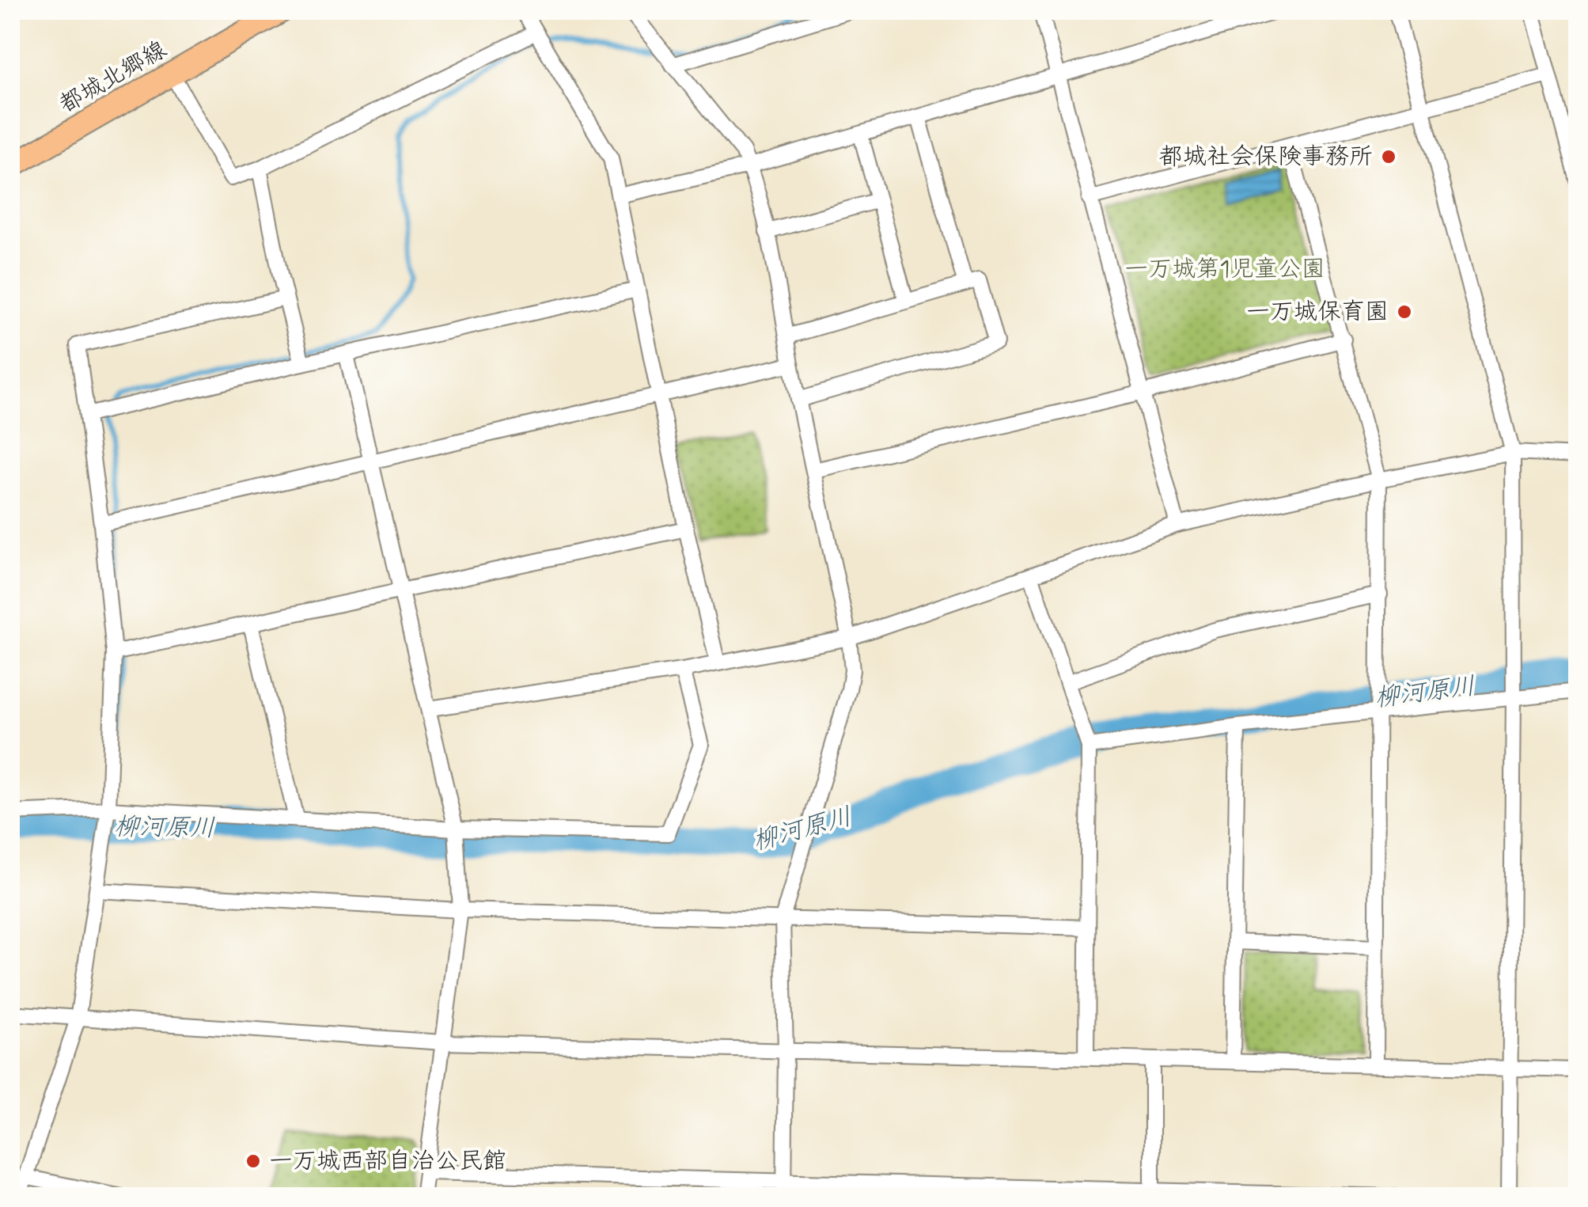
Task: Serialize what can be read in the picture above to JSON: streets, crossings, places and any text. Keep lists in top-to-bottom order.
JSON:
{
  "streets": {
    "main road": ["都城北郷線"]
  },
  "water": ["柳河原川"],
  "parks": ["一万城第1児童公園"],
  "places": ["都城社会保険事務所", "一万城保育園", "一万城西部自治公民館"]
}
